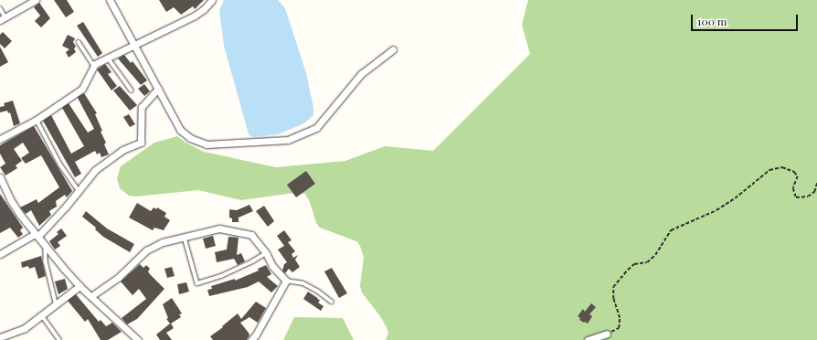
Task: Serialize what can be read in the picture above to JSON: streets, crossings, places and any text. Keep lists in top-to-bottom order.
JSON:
{
  "scale_bar": "100 m"
}
